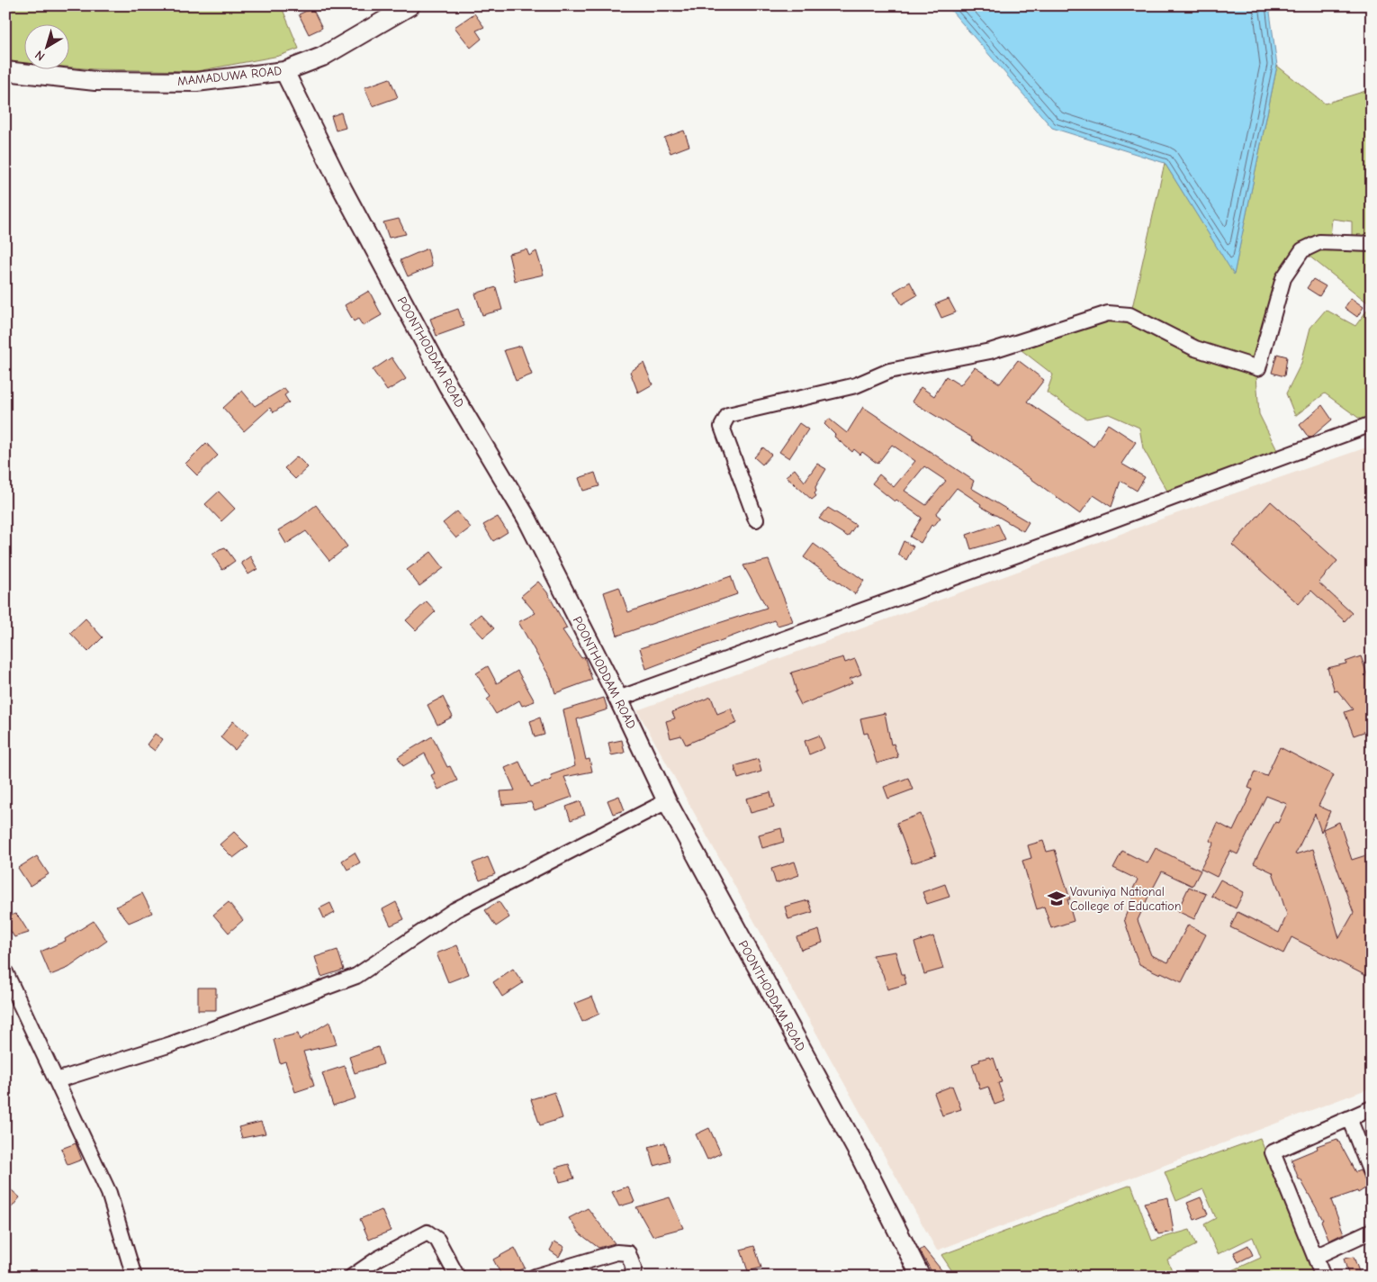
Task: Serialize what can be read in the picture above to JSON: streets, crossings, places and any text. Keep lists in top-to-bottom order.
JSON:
{
  "streets": {
    "street": ["MAMADUWA ROAD", "POONTHODDAM ROAD"]
  },
  "crossings": [
    ["MAMADUWA ROAD", "POONTHODDAM ROAD"]
  ],
  "places": {
    "school or university": ["Vavuniya National College of Education"]
  },
  "north": "bottom left"
}
